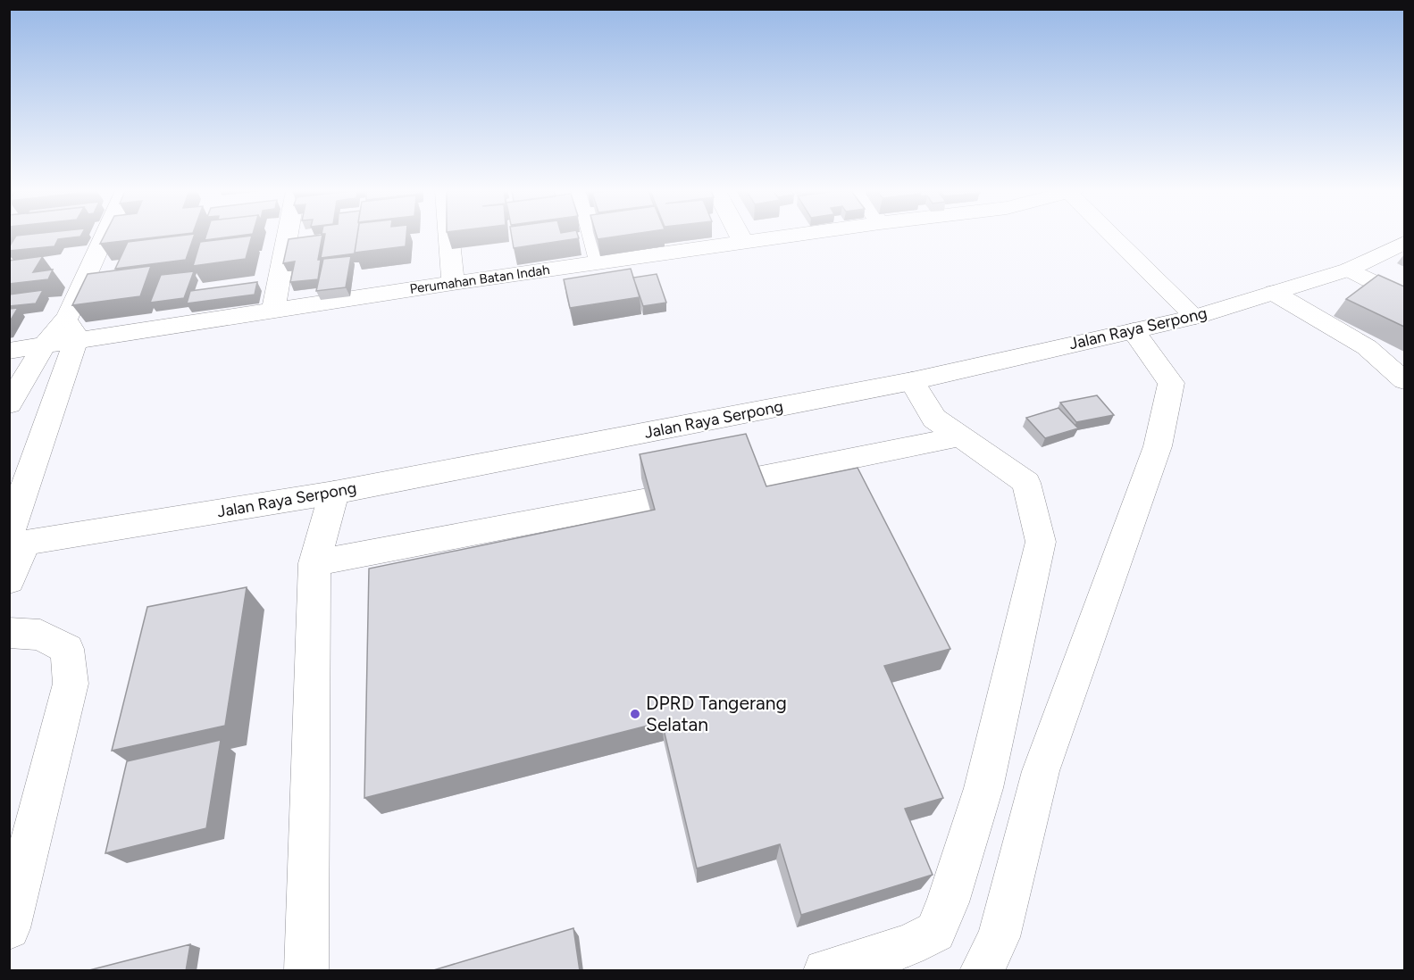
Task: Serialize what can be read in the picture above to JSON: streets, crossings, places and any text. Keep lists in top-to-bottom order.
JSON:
{
  "streets": {
    "street": ["Perumahan Batan Indah", "Jalan Raya Serpong"]
  },
  "places": ["DPRD Tangerang Selatan"]
}
